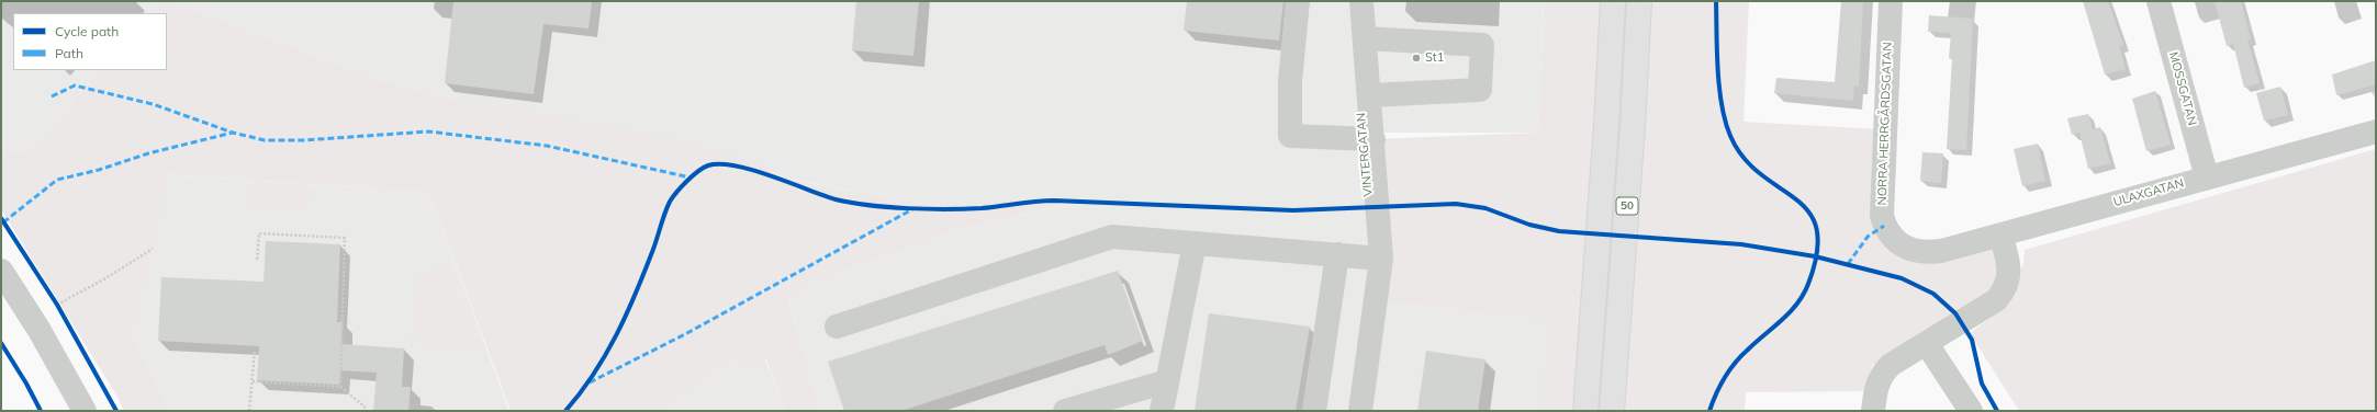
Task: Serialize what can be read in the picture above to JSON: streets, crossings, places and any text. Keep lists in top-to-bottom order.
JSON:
{
  "streets": {
    "highway": ["50"],
    "street": [
      "MOSSGATAN",
      "NORRA HERRGÅRDSGATAN",
      "VINTERGATAN",
      "ULAXGATAN"
    ]
  },
  "crossings": [
    ["MOSSGATAN", "ULAXGATAN"],
    ["NORRA HERRGÅRDSGATAN", "ULAXGATAN"]
  ],
  "places": ["St1"],
  "legend": ["Cycle path", "Path"]
}
